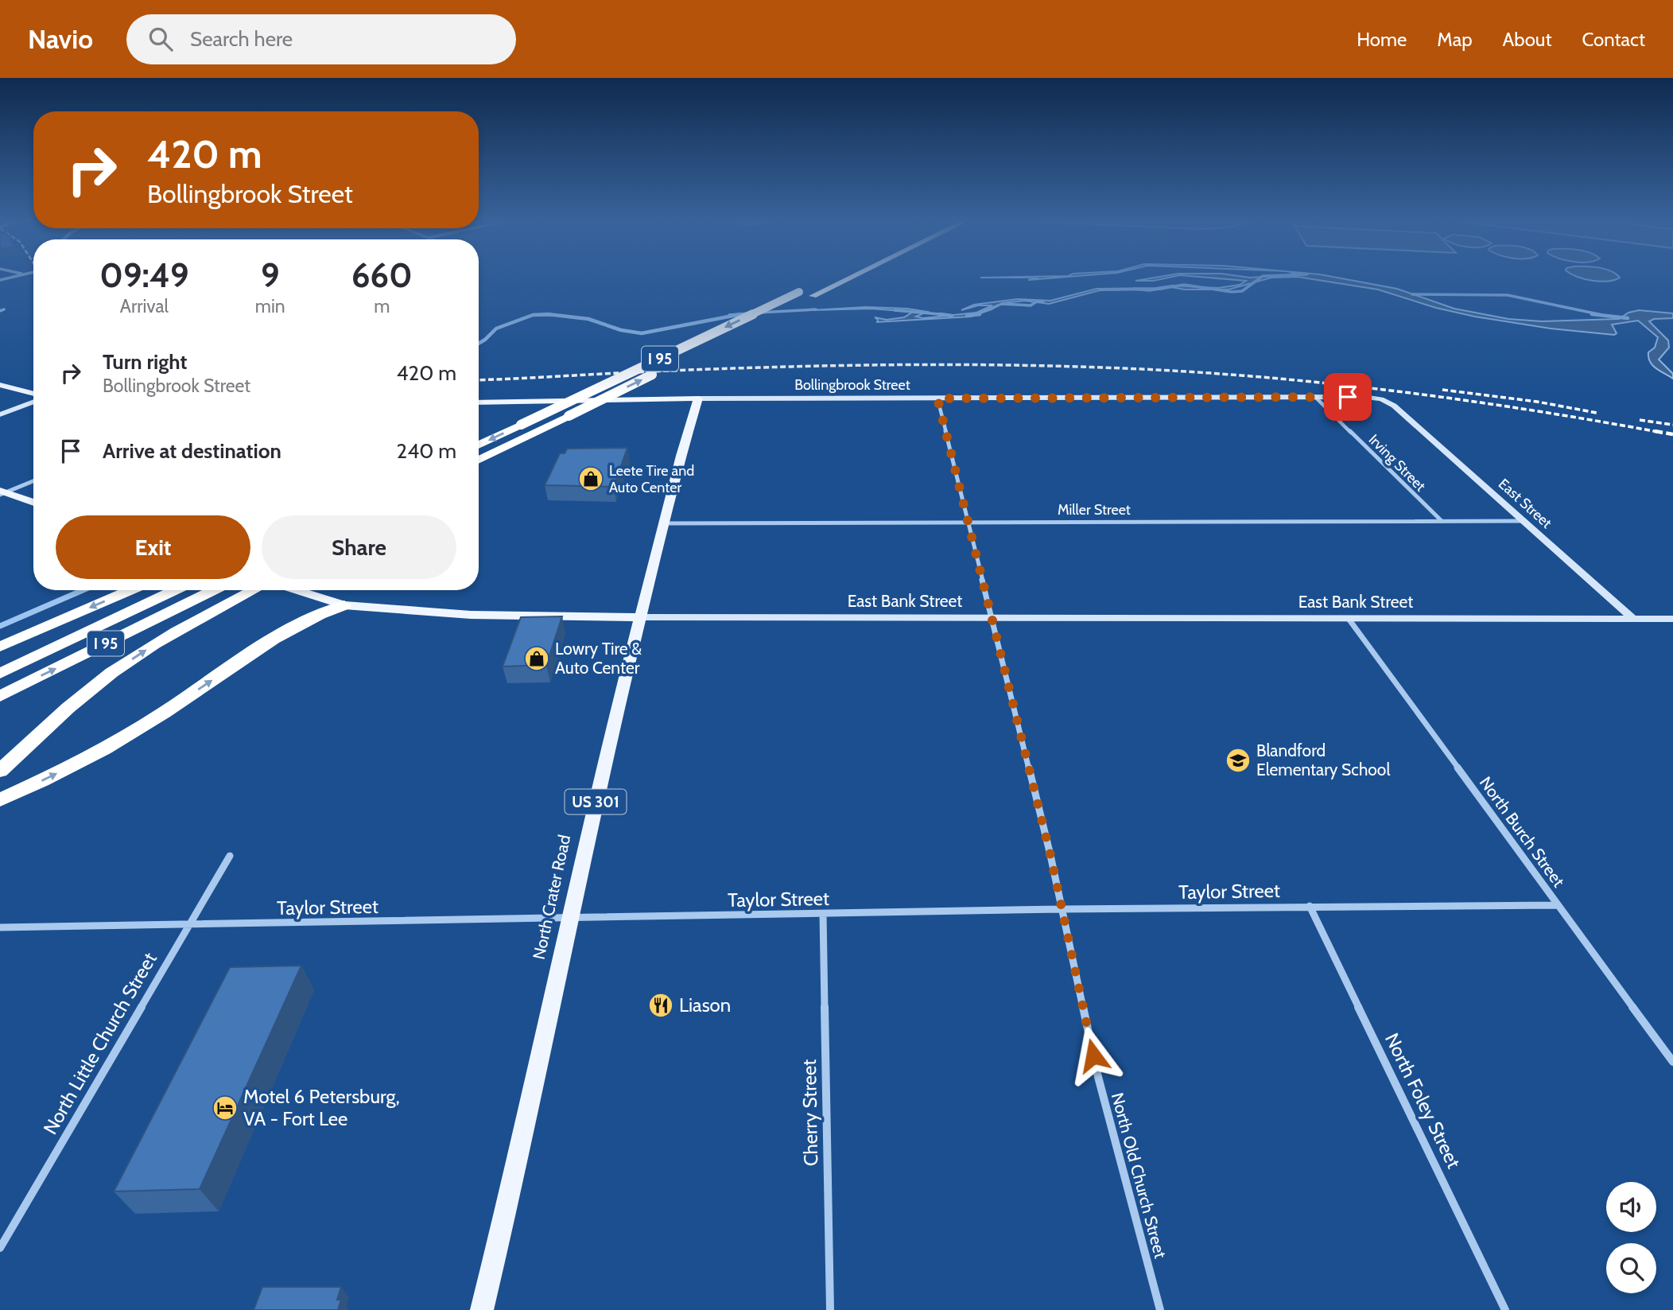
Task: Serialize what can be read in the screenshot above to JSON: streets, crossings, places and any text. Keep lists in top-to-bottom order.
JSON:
{
  "streets": {
    "highway": ["I 95"],
    "main road": [
      "Bollingbrook Street",
      "East Bank Street",
      "US 301",
      "North Crater Road"
    ],
    "street": [
      "Irving Street",
      "East Street",
      "Miller Street",
      "North Burch Street",
      "Taylor Street",
      "North Little Church Street",
      "North Foley Street",
      "Cherry Street",
      "North Old Church Street"
    ]
  },
  "crossings": [
    ["Bollingbrook Street", "Irving Street"],
    ["Bollingbrook Street", "East Street"],
    ["Bollingbrook Street", "North Crater Road"],
    ["Bollingbrook Street", "North Old Church Street"],
    ["Irving Street", "Miller Street"],
    ["East Street", "Miller Street"],
    ["East Street", "East Bank Street"],
    ["Miller Street", "North Crater Road"],
    ["Miller Street", "North Old Church Street"],
    ["East Bank Street", "North Burch Street"],
    ["East Bank Street", "North Crater Road"],
    ["East Bank Street", "North Old Church Street"],
    ["North Burch Street", "Taylor Street"],
    ["Taylor Street", "North Crater Road"],
    ["Taylor Street", "North Little Church Street"],
    ["Taylor Street", "North Foley Street"],
    ["Taylor Street", "Cherry Street"],
    ["Taylor Street", "North Old Church Street"]
  ],
  "places": {
    "shop": ["Leete Tire and Auto Center", "Lowry Tire & Auto Center"],
    "school or university": ["Blandford Elementary School"],
    "restaurant": ["Liason"],
    "hotel": ["Motel 6 Petersburg, VA - Fort Lee"]
  },
  "page": {
    "header": "Navio",
    "search": "Search here",
    "nav": [
      "Home",
      "Map",
      "About",
      "Contact"
    ],
    "turn": ["420 m", "Bollingbrook Street"],
    "eta": [
      "09:49",
      "Arrival",
      "9",
      "min",
      "660",
      "m"
    ],
    "list": [
      {
        "name": "Turn right",
        "note": "Bollingbrook Street",
        "value": "420 m"
      },
      {
        "name": "Arrive at destination",
        "value": "240 m"
      }
    ],
    "buttons": ["Exit", "Share"]
  }
}
